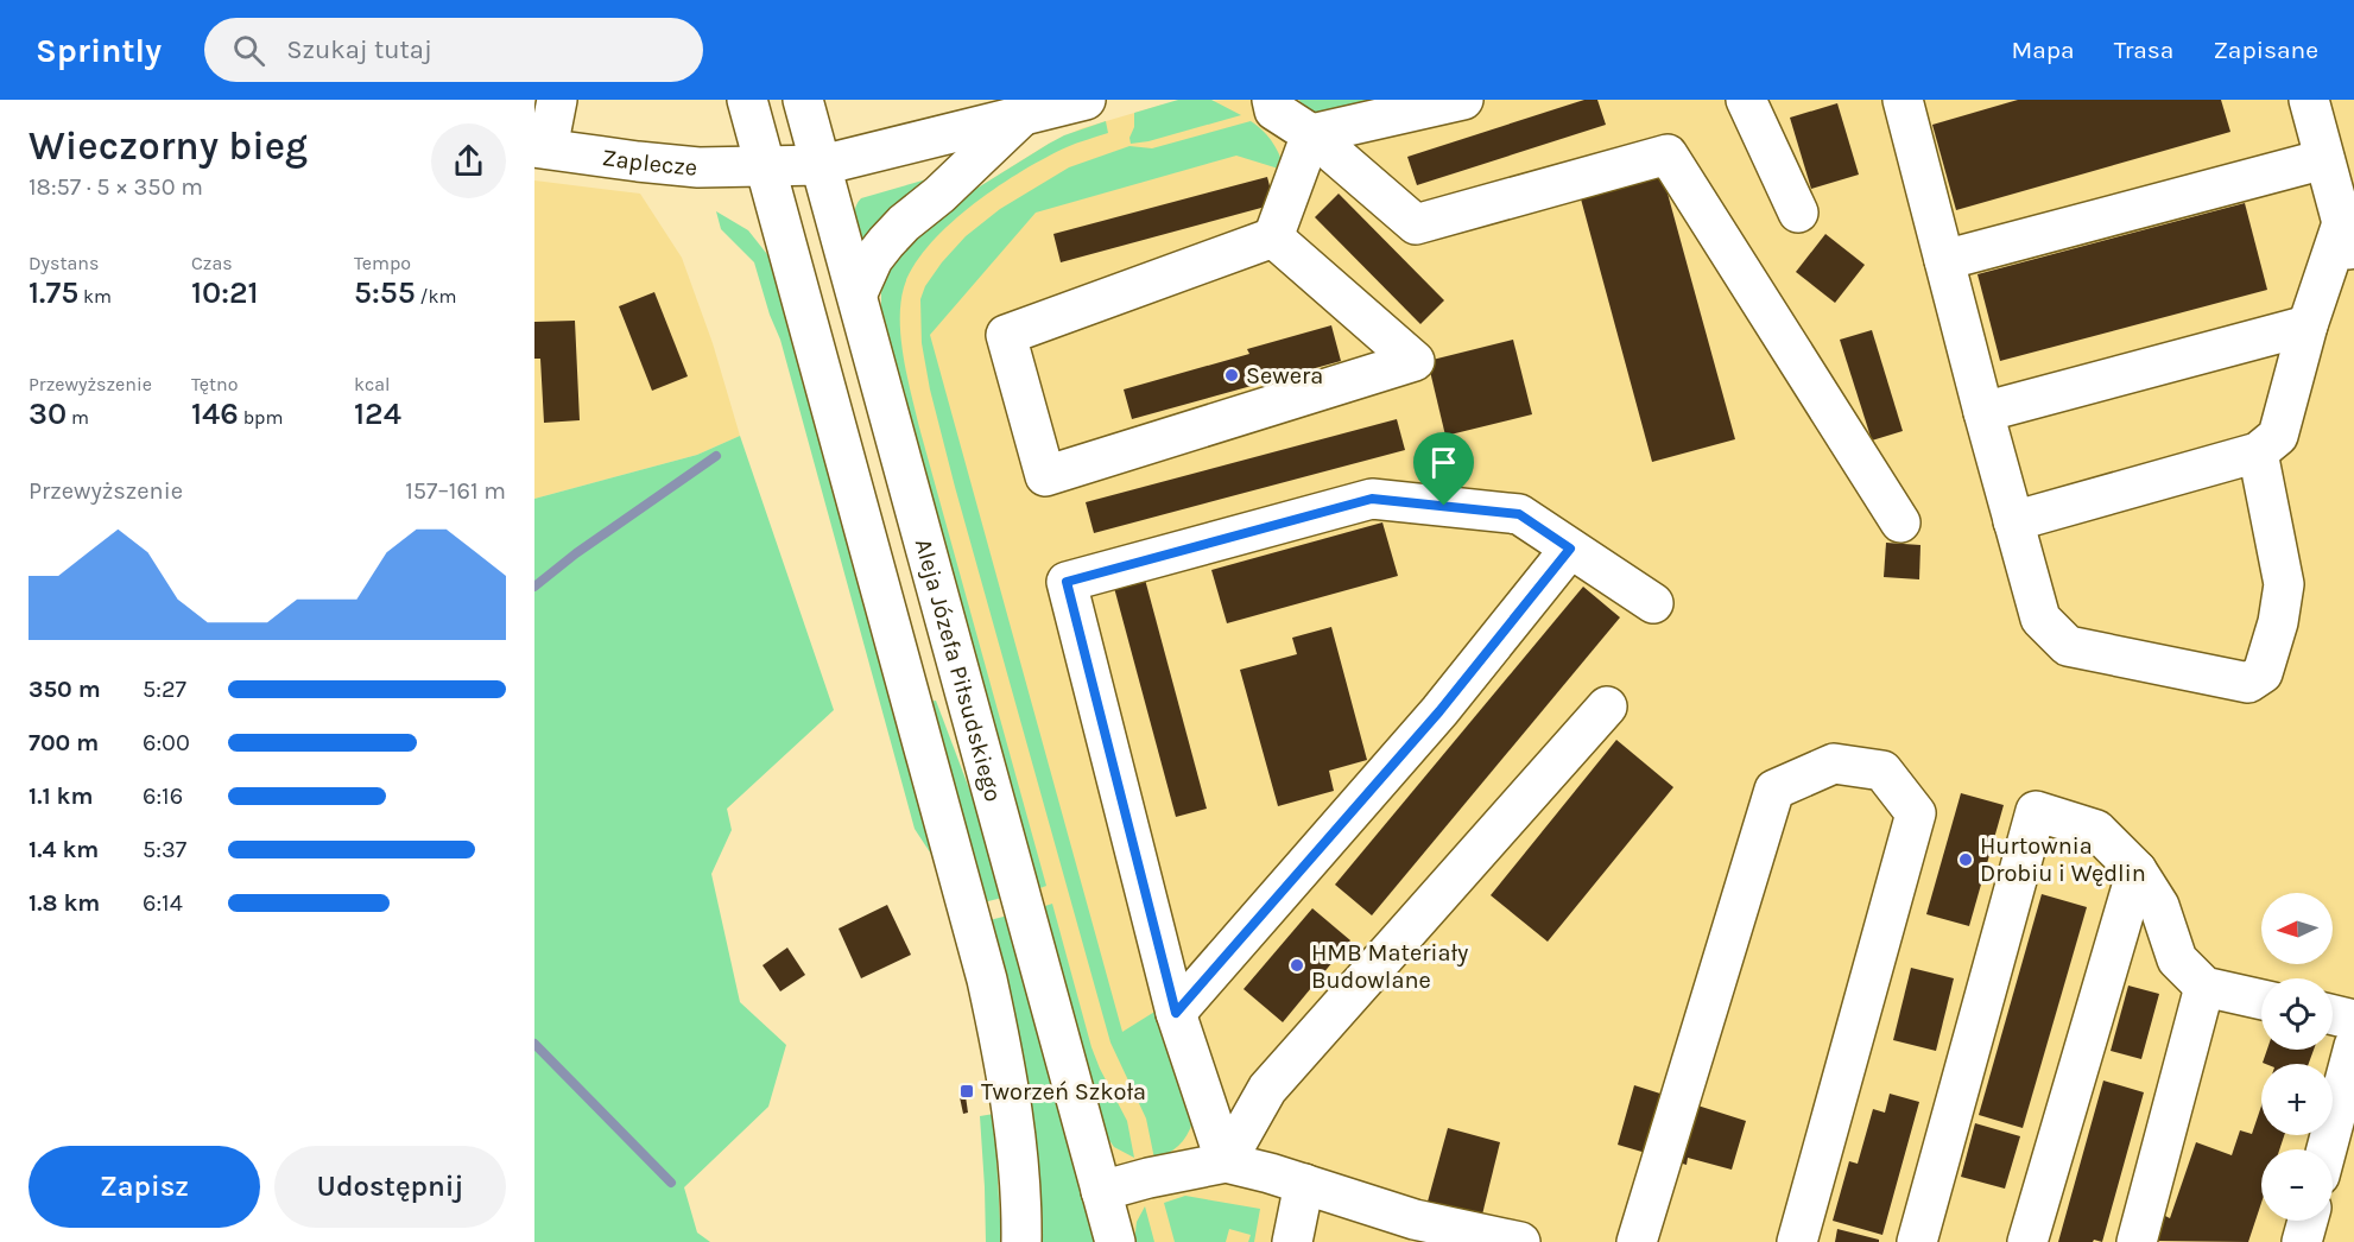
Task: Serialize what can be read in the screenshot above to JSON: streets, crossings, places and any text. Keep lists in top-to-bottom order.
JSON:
{
  "streets": {
    "street": ["Zaplecze", "Aleja Józefa Piłsudskiego"]
  },
  "crossings": [
    ["Zaplecze", "Aleja Józefa Piłsudskiego"]
  ],
  "places": {
    "other": ["Sewera", "Hurtownia Drobiu i Wędlin", "HMB Materiały Budowlane"],
    "transit": ["Tworzeń Szkoła"]
  },
  "north": "left",
  "page": {
    "header": "Sprintly",
    "search": "Szukaj tutaj",
    "nav": ["Mapa", "Trasa", "Zapisane"],
    "heading": ["Wieczorny bieg", "18:57 · 5 × 350 m"],
    "stats": [
      ["Dystans", "1.75 km"],
      ["Czas", "10:21"],
      ["Tempo", "5:55 /km"],
      ["Przewyższenie", "30 m"],
      ["Tętno", "146 bpm"],
      ["kcal", "124"]
    ],
    "chart": ["Przewyższenie", "157–161 m"],
    "list": [
      {
        "name": "350 m",
        "note": "5:27"
      },
      {
        "name": "700 m",
        "note": "6:00"
      },
      {
        "name": "1.1 km",
        "note": "6:16"
      },
      {
        "name": "1.4 km",
        "note": "5:37"
      },
      {
        "name": "1.8 km",
        "note": "6:14"
      }
    ],
    "map_buttons": ["+", "−"],
    "buttons": ["Zapisz", "Udostępnij"]
  }
}
